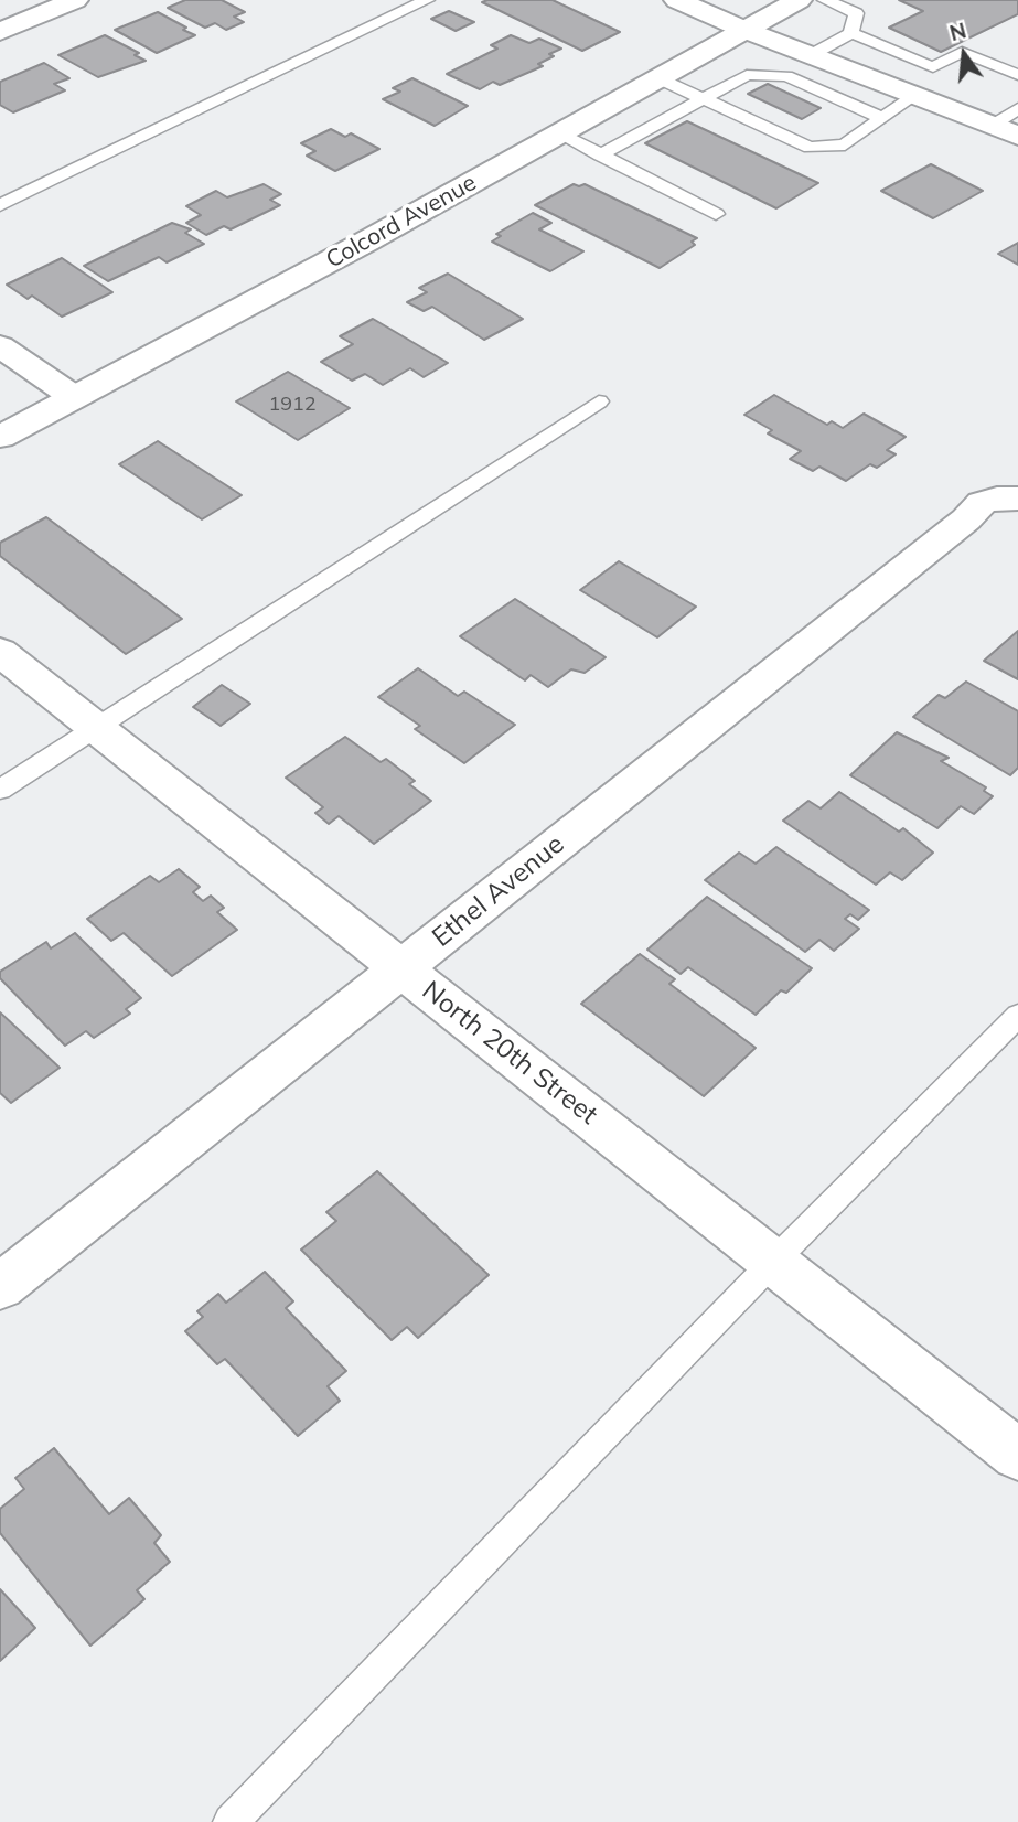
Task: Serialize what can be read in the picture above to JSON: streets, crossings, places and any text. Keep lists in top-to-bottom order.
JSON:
{
  "streets": {
    "street": ["Colcord Avenue", "Ethel Avenue", "North 20th Street"]
  },
  "crossings": [
    ["Ethel Avenue", "North 20th Street"]
  ],
  "house_numbers": ["1912"],
  "north": "top"
}
